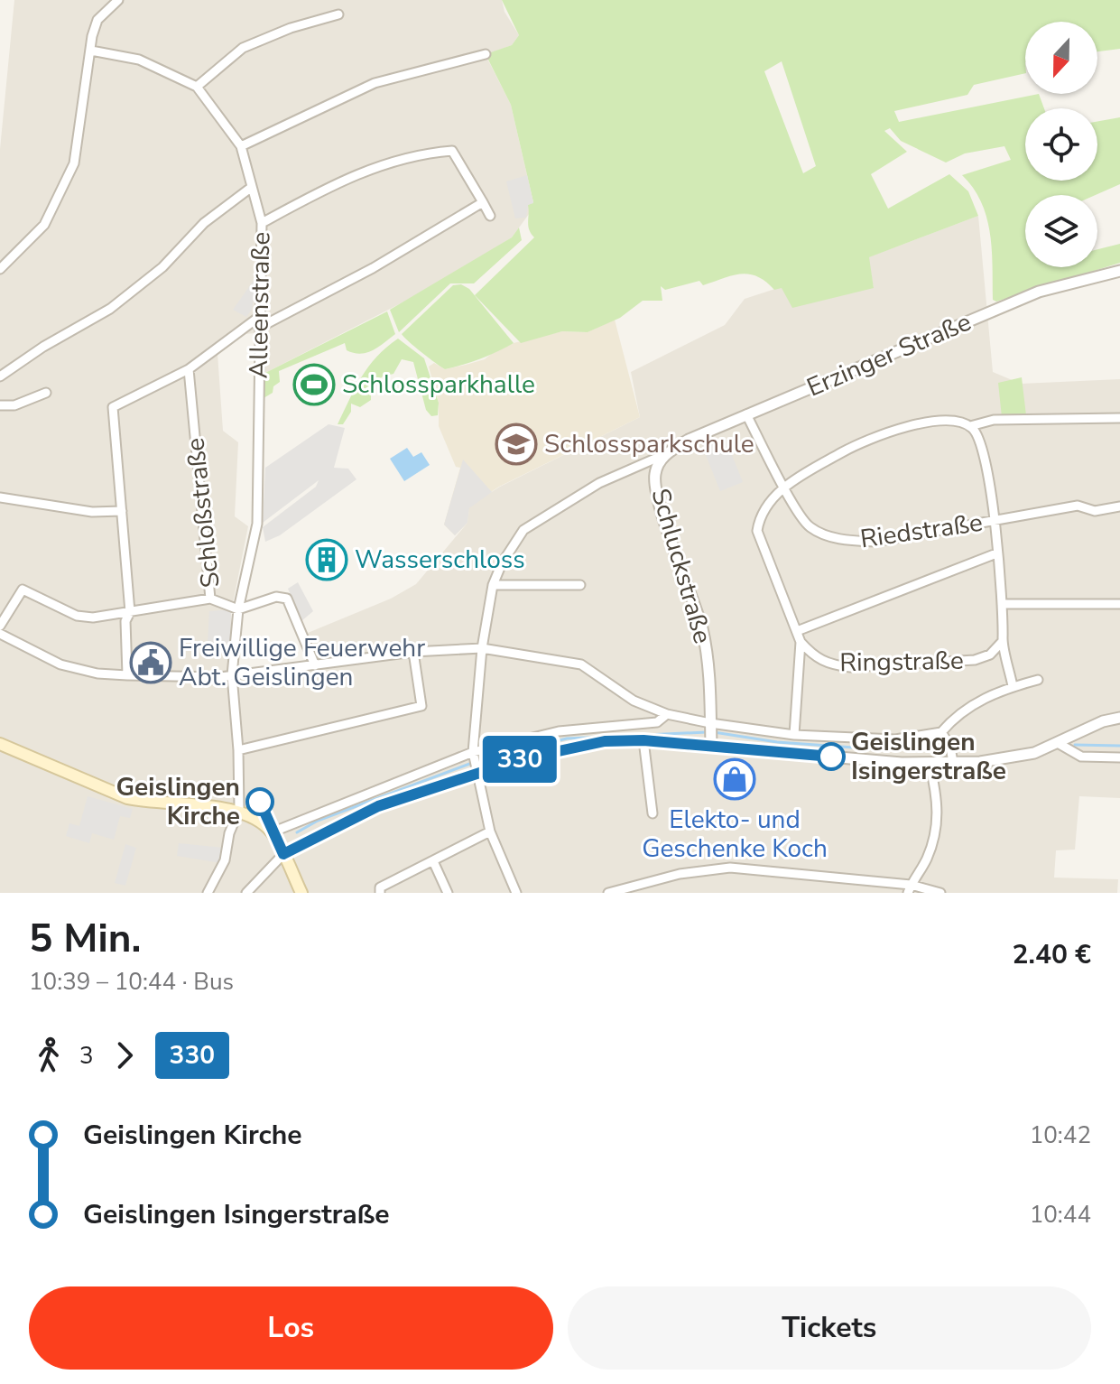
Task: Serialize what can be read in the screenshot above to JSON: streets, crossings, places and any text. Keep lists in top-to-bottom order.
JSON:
{
  "streets": {
    "street": [
      "Alleenstraße",
      "Erzinger Straße",
      "Schloßstraße",
      "Riedstraße",
      "Schluckstraße",
      "Ringstraße"
    ]
  },
  "crossings": [
    ["Alleenstraße", "Schloßstraße"],
    ["Erzinger Straße", "Riedstraße"],
    ["Erzinger Straße", "Schluckstraße"]
  ],
  "places": {
    "sports": ["Schlossparkhalle"],
    "school or university": ["Schlossparkschule"],
    "building": ["Wasserschloss"],
    "public building": ["Freiwillige Feuerwehr Abt. Geislingen"],
    "other": ["Geislingen Isingerstraße", "Geislingen Kirche"],
    "shop": ["Elekto- und Geschenke Koch"]
  },
  "lines": ["bus line 330"],
  "north": "bottom",
  "page": {
    "on_map": "330",
    "heading": ["5 Min.", "10:39 – 10:44 · Bus", "2.40 €"],
    "legs": ["3", "330"],
    "list": [
      {
        "name": "Geislingen Kirche",
        "value": "10:42"
      },
      {
        "name": "Geislingen Isingerstraße",
        "value": "10:44"
      }
    ],
    "buttons": ["Los", "Tickets"]
  }
}
